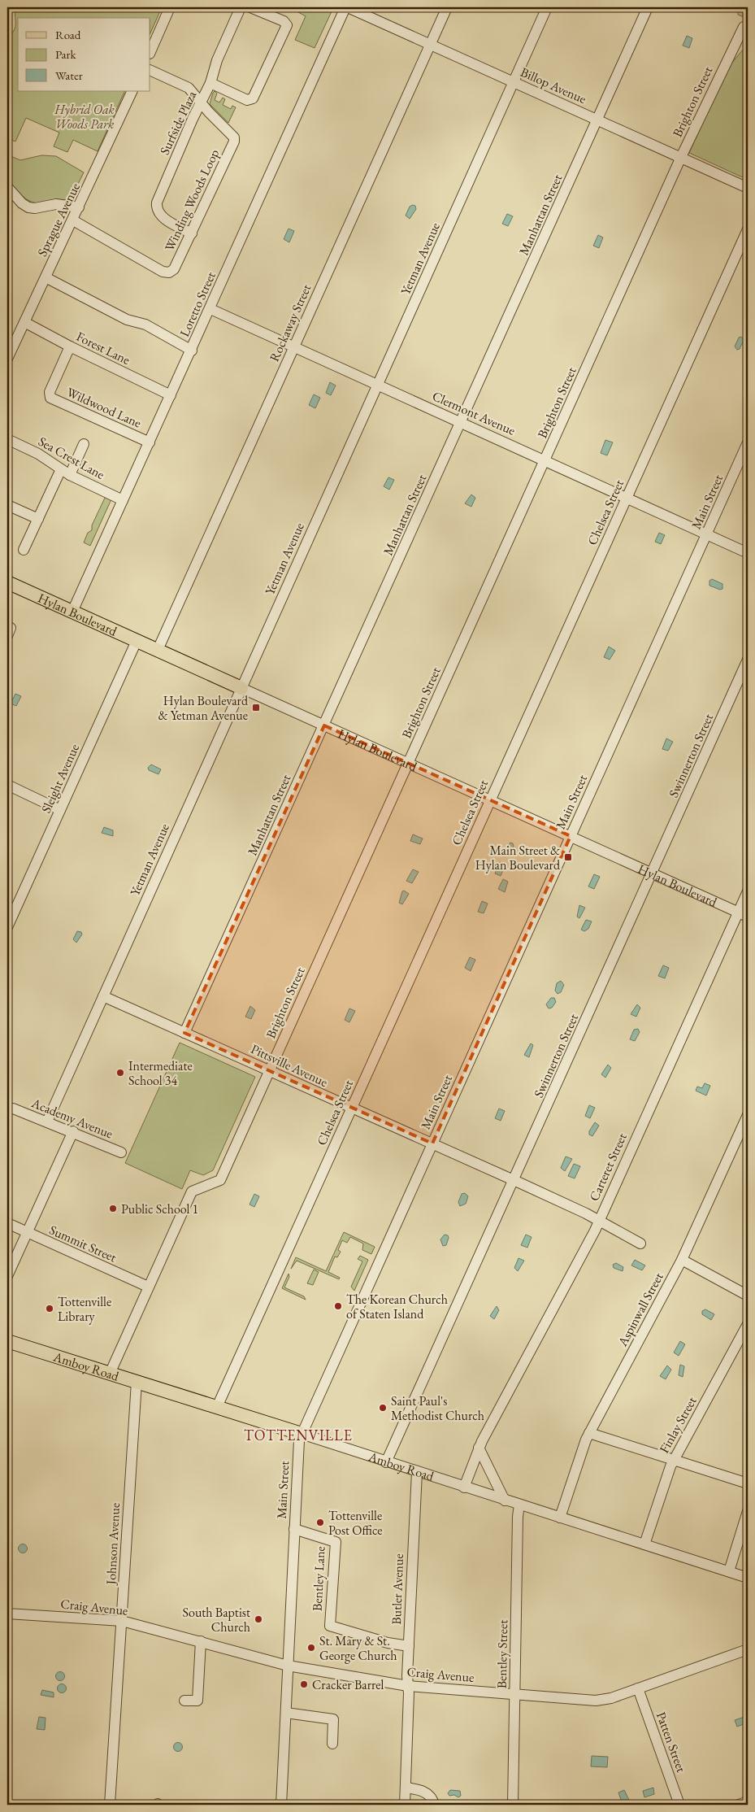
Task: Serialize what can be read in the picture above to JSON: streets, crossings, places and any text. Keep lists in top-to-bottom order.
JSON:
{
  "streets": {
    "main road": ["Hylan Boulevard", "Amboy Road"],
    "street": [
      "Billop Avenue",
      "Brighton Street",
      "Surfside Plaza",
      "Winding Woods Loop",
      "Manhattan Street",
      "Sprague Avenue",
      "Yetman Avenue",
      "Loretto Street",
      "Rockaway Street",
      "Forest Lane",
      "Wildwood Lane",
      "Clermont Avenue",
      "Sea Crest Lane",
      "Main Street",
      "Chelsea Street",
      "Swinnerton Street",
      "Sleight Avenue",
      "Pittsville Avenue",
      "Academy Avenue",
      "Carteret Street",
      "Summit Street",
      "Aspinwall Street",
      "Finlay Street",
      "Johnson Avenue",
      "Bentley Lane",
      "Butler Avenue",
      "Craig Avenue",
      "Bentley Street",
      "Patten Street"
    ]
  },
  "crossings": [
    ["Billop Avenue", "Brighton Street"],
    ["Billop Avenue", "Manhattan Street"],
    ["Billop Avenue", "Yetman Avenue"],
    ["Billop Avenue", "Loretto Street"],
    ["Billop Avenue", "Rockaway Street"],
    ["Brighton Street", "Clermont Avenue"],
    ["Brighton Street", "Hylan Boulevard"],
    ["Brighton Street", "Pittsville Avenue"],
    ["Brighton Street", "Summit Street"],
    ["Brighton Street", "Amboy Road"],
    ["Surfside Plaza", "Winding Woods Loop"],
    ["Winding Woods Loop", "Sprague Avenue"],
    ["Manhattan Street", "Clermont Avenue"],
    ["Manhattan Street", "Hylan Boulevard"],
    ["Manhattan Street", "Pittsville Avenue"],
    ["Sprague Avenue", "Forest Lane"],
    ["Yetman Avenue", "Clermont Avenue"],
    ["Yetman Avenue", "Hylan Boulevard"],
    ["Yetman Avenue", "Pittsville Avenue"],
    ["Yetman Avenue", "Academy Avenue"],
    ["Loretto Street", "Forest Lane"],
    ["Loretto Street", "Wildwood Lane"],
    ["Loretto Street", "Clermont Avenue"],
    ["Loretto Street", "Sea Crest Lane"],
    ["Loretto Street", "Hylan Boulevard"],
    ["Rockaway Street", "Clermont Avenue"],
    ["Rockaway Street", "Hylan Boulevard"],
    ["Forest Lane", "Wildwood Lane"],
    ["Clermont Avenue", "Main Street"],
    ["Clermont Avenue", "Chelsea Street"],
    ["Main Street", "Hylan Boulevard"],
    ["Main Street", "Pittsville Avenue"],
    ["Main Street", "Amboy Road"],
    ["Main Street", "Bentley Lane"],
    ["Main Street", "Craig Avenue"],
    ["Chelsea Street", "Hylan Boulevard"],
    ["Chelsea Street", "Pittsville Avenue"],
    ["Chelsea Street", "Amboy Road"],
    ["Hylan Boulevard", "Swinnerton Street"],
    ["Hylan Boulevard", "Sleight Avenue"],
    ["Hylan Boulevard", "Carteret Street"],
    ["Swinnerton Street", "Pittsville Avenue"],
    ["Swinnerton Street", "Amboy Road"],
    ["Pittsville Avenue", "Carteret Street"],
    ["Carteret Street", "Amboy Road"],
    ["Aspinwall Street", "Amboy Road"],
    ["Amboy Road", "Finlay Street"],
    ["Amboy Road", "Johnson Avenue"],
    ["Amboy Road", "Butler Avenue"],
    ["Amboy Road", "Bentley Street"],
    ["Johnson Avenue", "Craig Avenue"],
    ["Bentley Lane", "Butler Avenue"],
    ["Butler Avenue", "Craig Avenue"],
    ["Craig Avenue", "Bentley Street"],
    ["Craig Avenue", "Patten Street"]
  ],
  "districts": ["TOTTENVILLE"],
  "parks": ["Hybrid Oak Woods Park"],
  "places": {
    "transit": ["Hylan Boulevard & Yetman Avenue", "Main Street & Hylan Boulevard"],
    "other": [
      "Intermediate School 34",
      "Public School 1",
      "The Korean Church of Staten Island",
      "Tottenville Library",
      "Saint Paul's Methodist Church",
      "Tottenville Post Office",
      "South Baptist Church",
      "St. Mary & St. George Church",
      "Cracker Barrel"
    ]
  },
  "legend": ["Road", "Park", "Water"]
}
